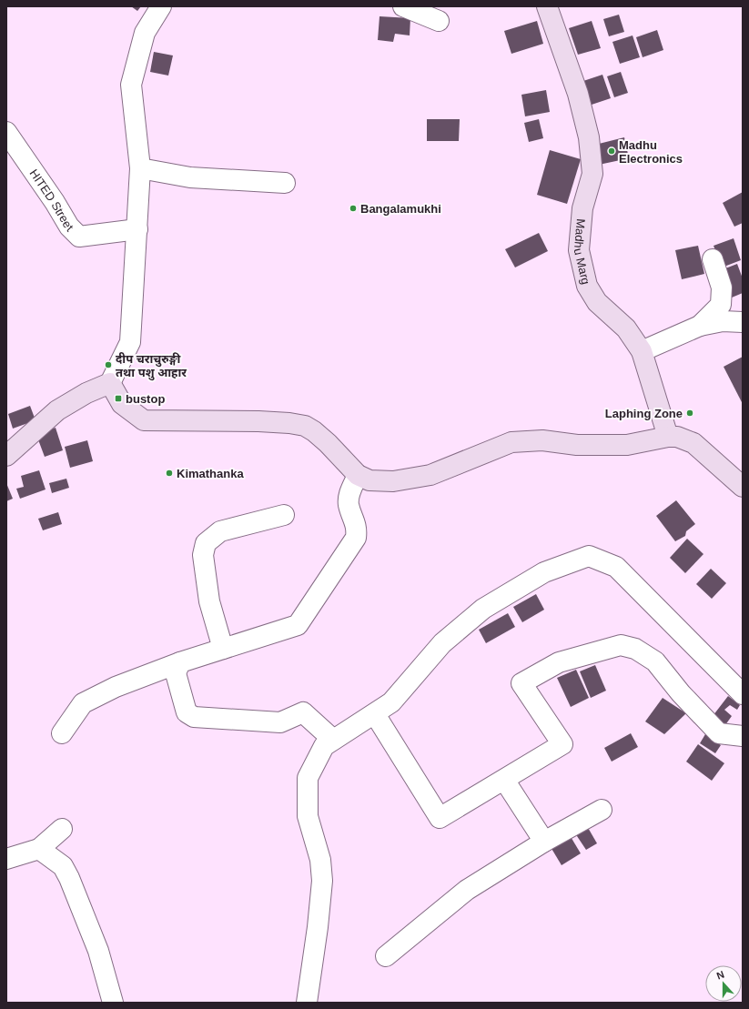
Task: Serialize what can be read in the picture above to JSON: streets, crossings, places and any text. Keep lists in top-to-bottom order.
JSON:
{
  "streets": {
    "street": ["HITED Street", "Madhu Marg"]
  },
  "places": {
    "other": [
      "Madhu Electronics",
      "Bangalamukhi",
      "दीप चराचुरुङ्गी तथा पशु आहार",
      "Laphing Zone",
      "Kimathanka"
    ],
    "transit": ["bustop"]
  },
  "north": "top"
}
